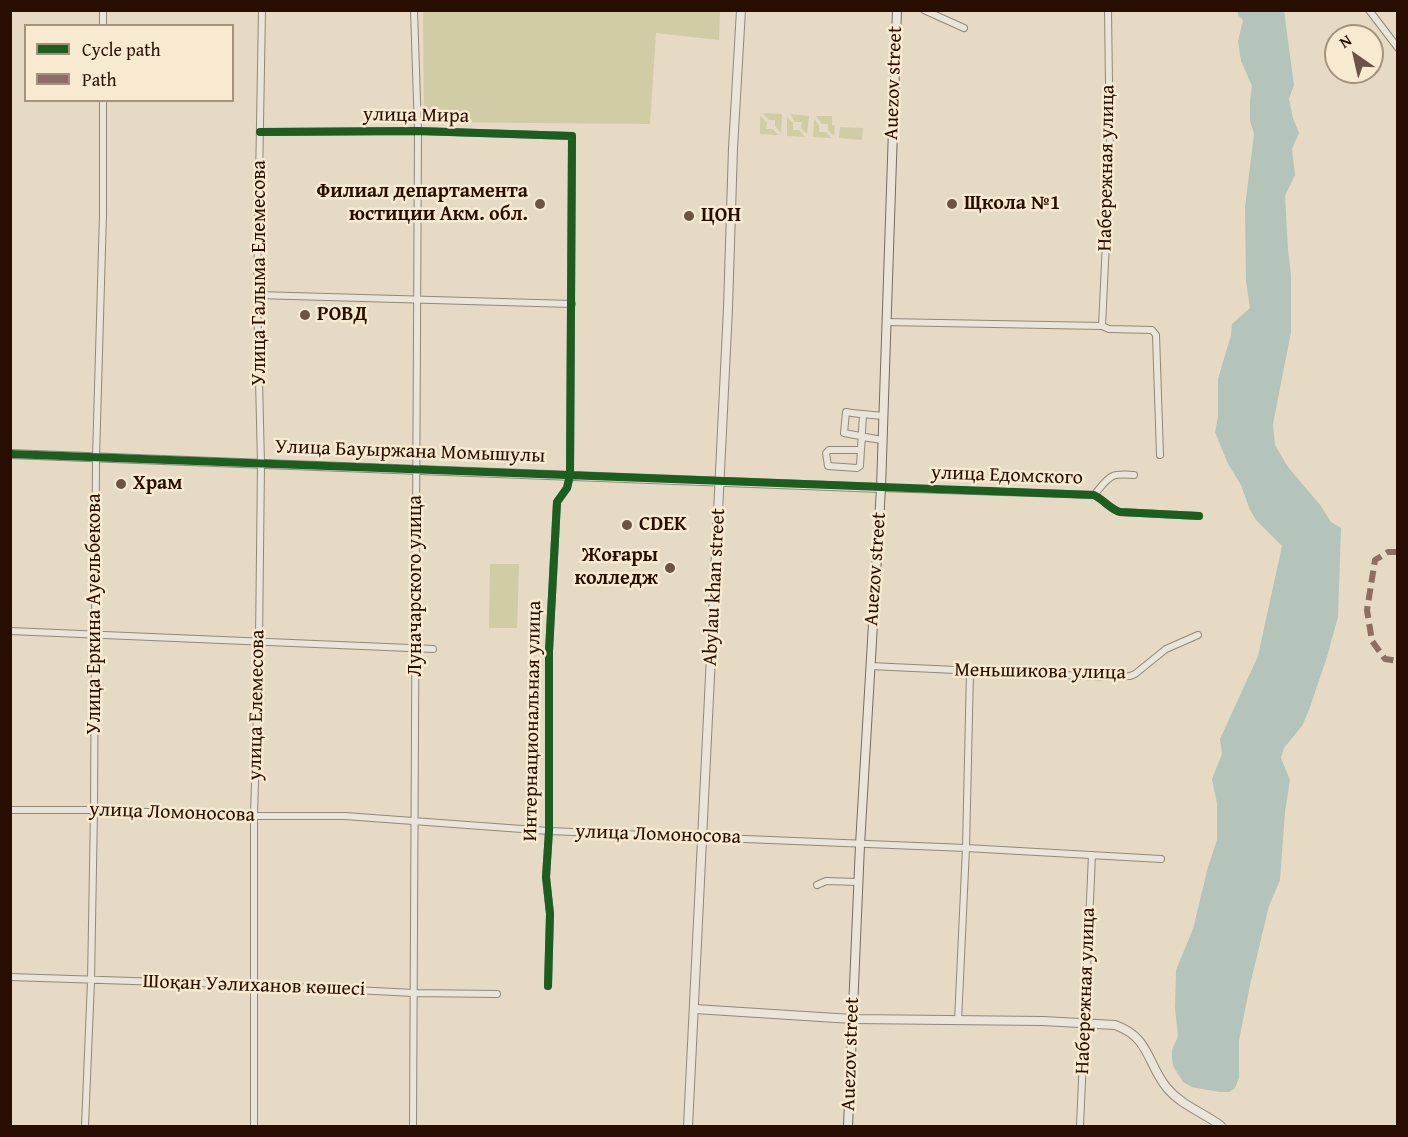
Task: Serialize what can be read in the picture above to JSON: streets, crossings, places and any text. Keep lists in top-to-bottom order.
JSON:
{
  "streets": {
    "main road": ["Auezov street"],
    "street": [
      "улица Мира",
      "Набережная улица",
      "Улица Галыма Елемесова",
      "Улица Бауыржана Момышулы",
      "улица Едомского",
      "Луначарского улица",
      "Abylau khan street",
      "Улица Еркина Ауельбекова",
      "Меньшикова улица",
      "улица Елемесова",
      "Интернациональная улица",
      "улица Ломоносова",
      "Шоқан Уәлиханов көшесі"
    ]
  },
  "crossings": [
    ["Auezov street", "Улица Бауыржана Момышулы"],
    ["Auezov street", "улица Едомского"],
    ["Auezov street", "Меньшикова улица"],
    ["Auezov street", "улица Ломоносова"],
    ["улица Мира", "Улица Галыма Елемесова"],
    ["улица Мира", "Луначарского улица"],
    ["улица Мира", "Интернациональная улица"],
    ["Набережная улица", "улица Ломоносова"],
    ["Улица Галыма Елемесова", "Улица Бауыржана Момышулы"],
    ["Улица Галыма Елемесова", "улица Елемесова"],
    ["Улица Бауыржана Момышулы", "улица Едомского"],
    ["Улица Бауыржана Момышулы", "Луначарского улица"],
    ["Улица Бауыржана Момышулы", "Abylau khan street"],
    ["Улица Бауыржана Момышулы", "Улица Еркина Ауельбекова"],
    ["Улица Бауыржана Момышулы", "улица Елемесова"],
    ["Улица Бауыржана Момышулы", "Интернациональная улица"],
    ["Луначарского улица", "улица Ломоносова"],
    ["Луначарского улица", "Шоқан Уәлиханов көшесі"],
    ["Abylau khan street", "улица Ломоносова"],
    ["Улица Еркина Ауельбекова", "улица Ломоносова"],
    ["Улица Еркина Ауельбекова", "Шоқан Уәлиханов көшесі"],
    ["улица Елемесова", "улица Ломоносова"],
    ["улица Елемесова", "Шоқан Уәлиханов көшесі"],
    ["Интернациональная улица", "улица Ломоносова"]
  ],
  "places": [
    "Филиал департамента юстиции Акм. обл.",
    "Щкола №1",
    "ЦОН",
    "РОВД",
    "Храм",
    "CDEK",
    "Жоғары колледж"
  ],
  "legend": ["Cycle path", "Path"],
  "north": "top left"
}
